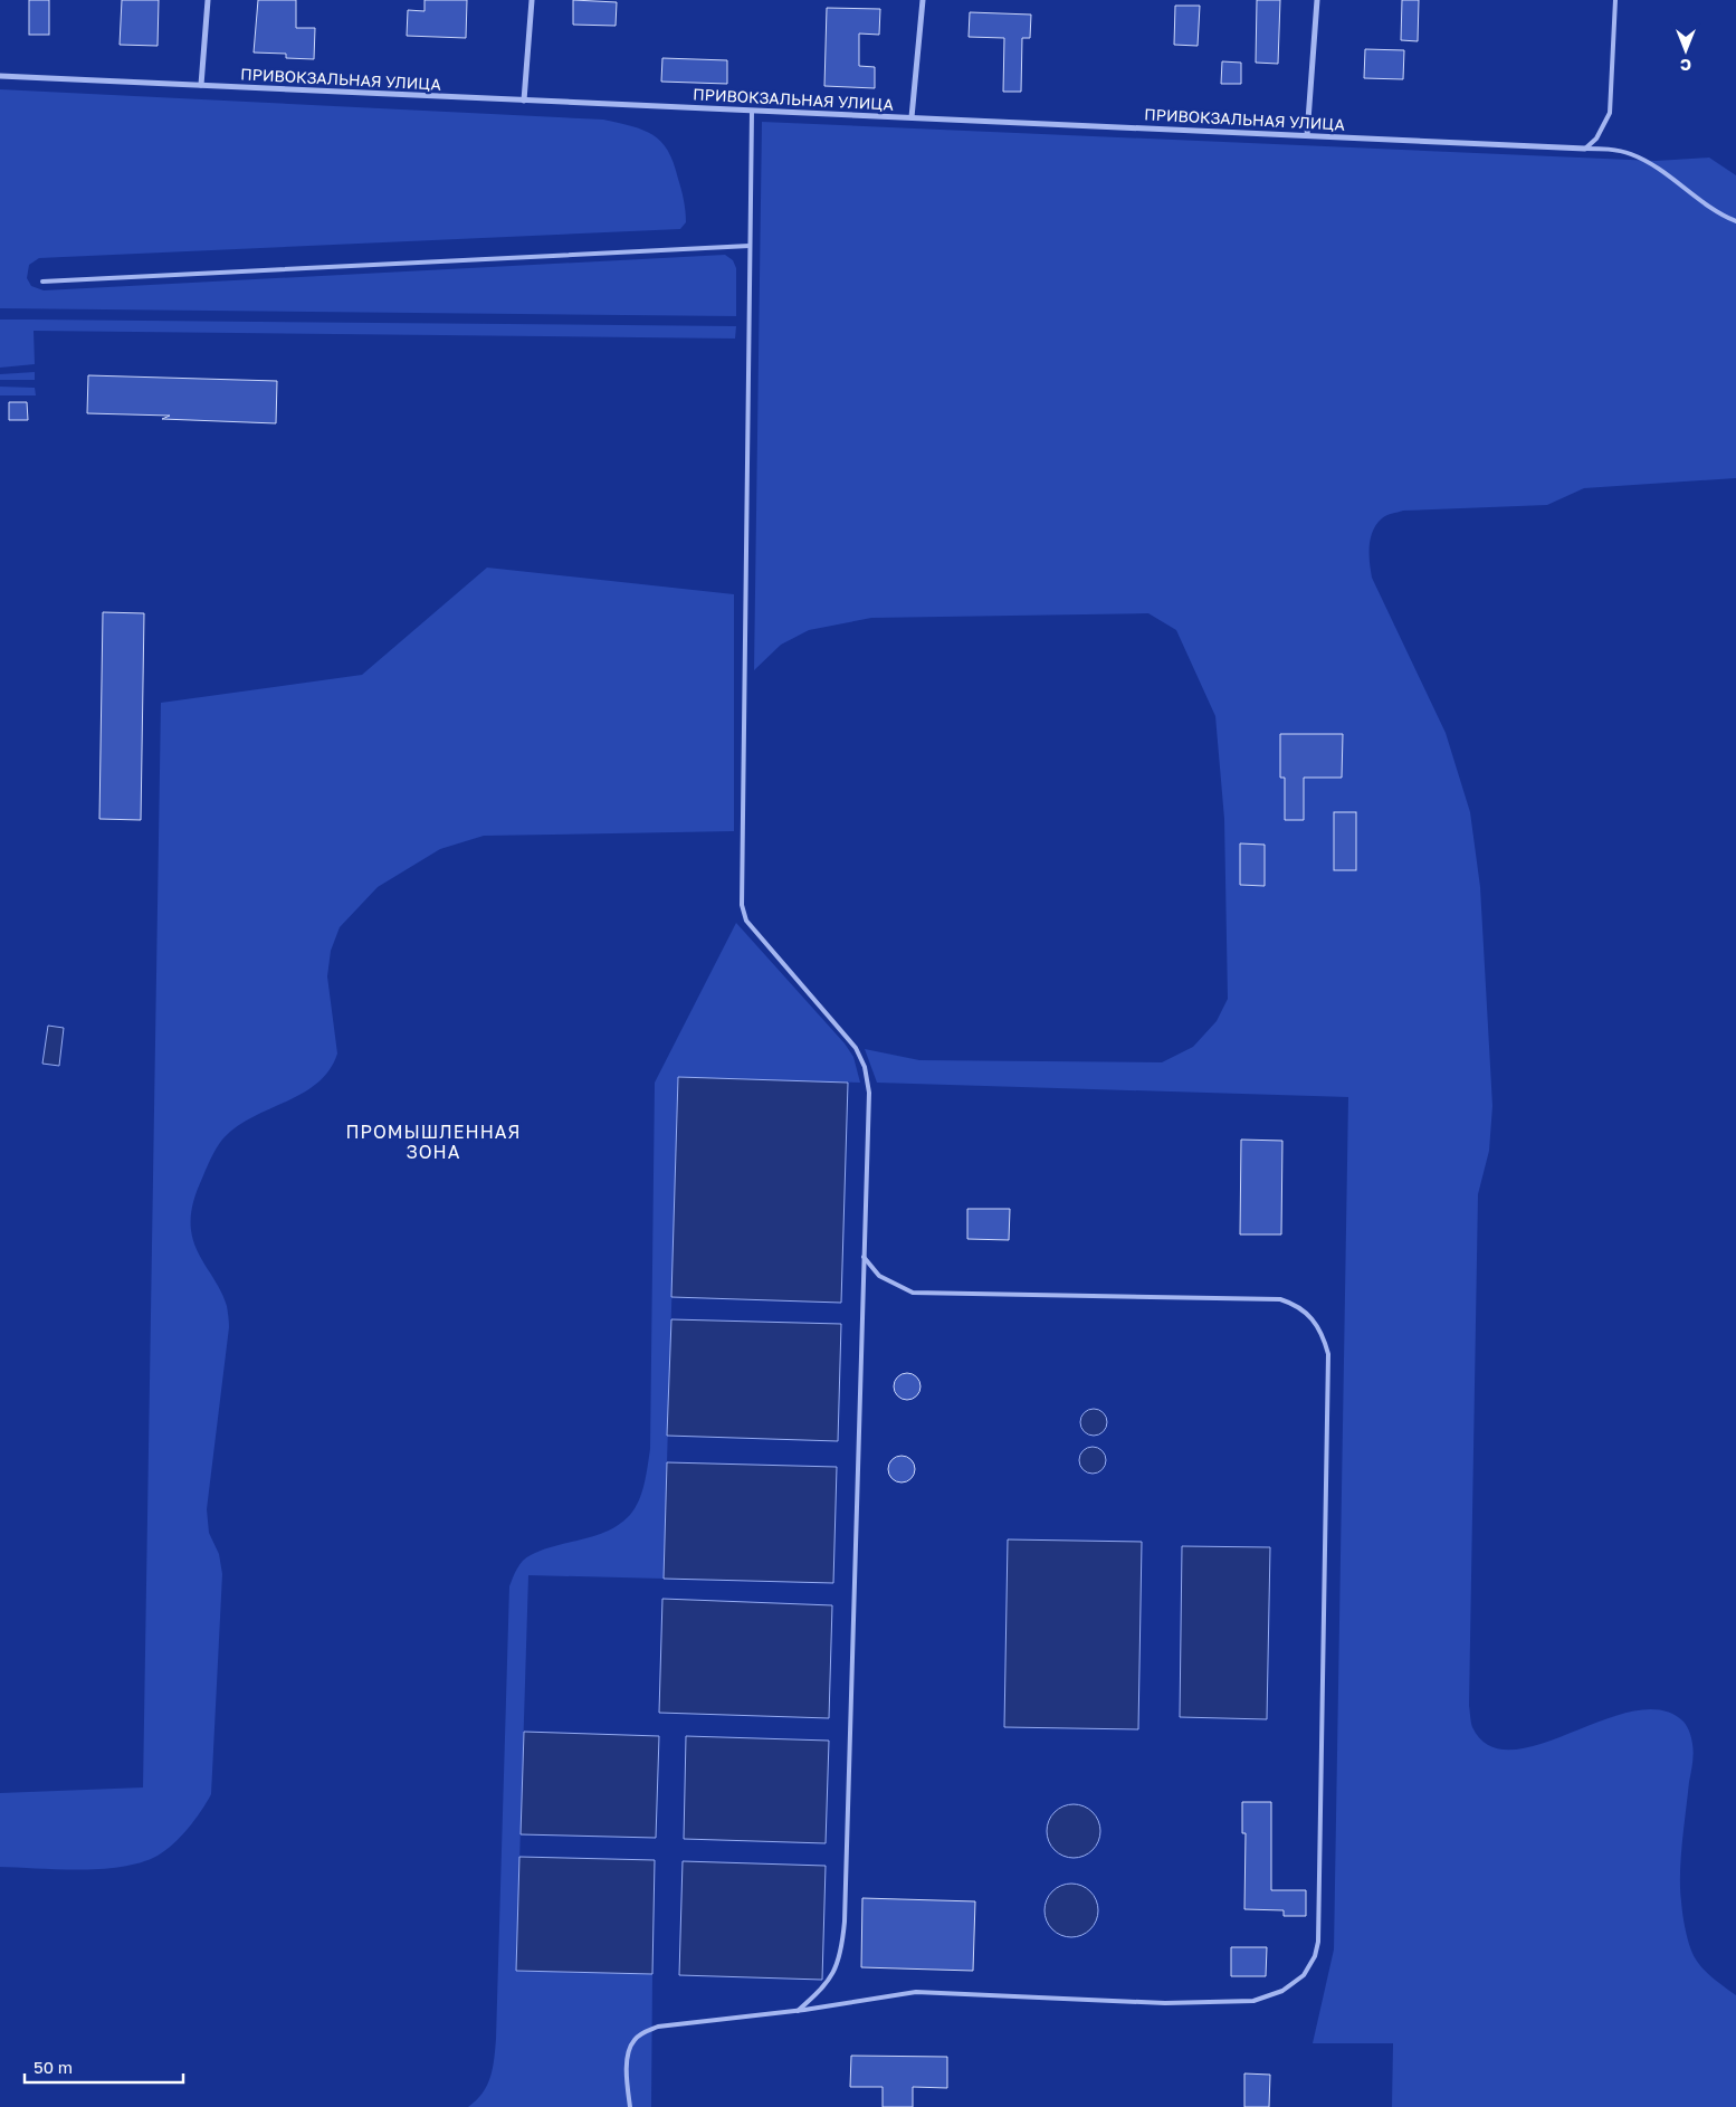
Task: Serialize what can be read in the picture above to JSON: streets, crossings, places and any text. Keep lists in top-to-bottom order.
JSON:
{
  "streets": {
    "street": ["ПРИВОКЗАЛЬНАЯ УЛИЦА"]
  },
  "districts": ["ПРОМЫШЛЕННАЯ ЗОНА"],
  "scale_bar": "50 m",
  "north": "bottom"
}
